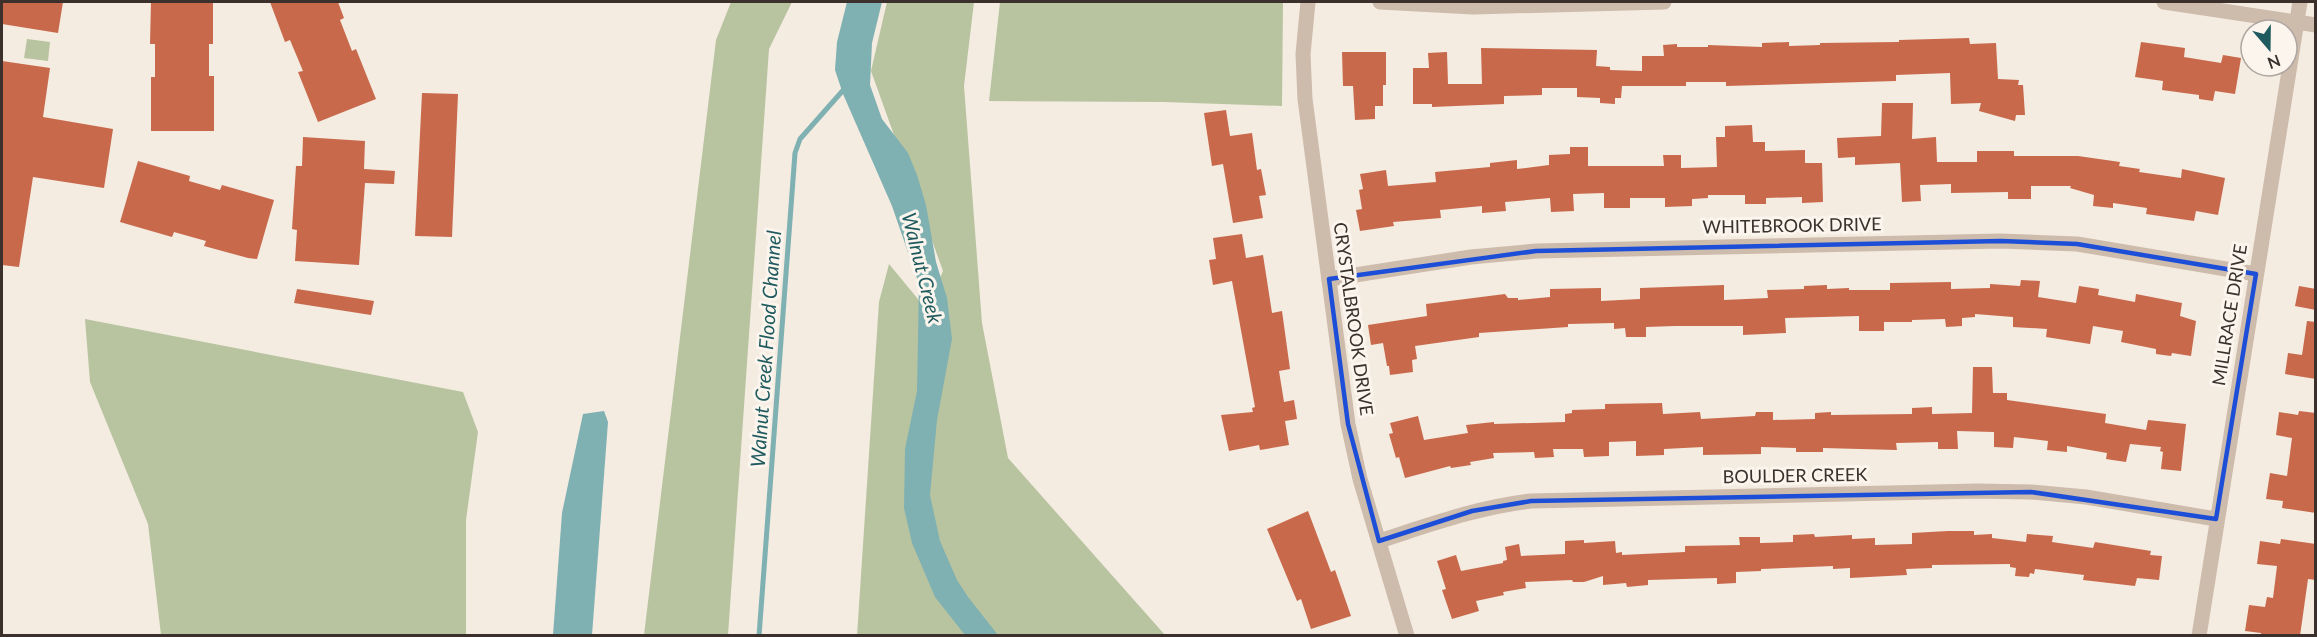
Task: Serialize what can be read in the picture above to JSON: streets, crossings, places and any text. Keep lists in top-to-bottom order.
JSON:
{
  "streets": {
    "street": [
      "WHITEBROOK DRIVE",
      "MILLRACE DRIVE",
      "CRYSTALBROOK DRIVE",
      "BOULDER CREEK"
    ]
  },
  "crossings": [
    ["WHITEBROOK DRIVE", "MILLRACE DRIVE"],
    ["WHITEBROOK DRIVE", "CRYSTALBROOK DRIVE"],
    ["MILLRACE DRIVE", "BOULDER CREEK"],
    ["CRYSTALBROOK DRIVE", "BOULDER CREEK"]
  ],
  "water": ["Walnut Creek", "Walnut Creek Flood Channel"],
  "north": "bottom"
}
